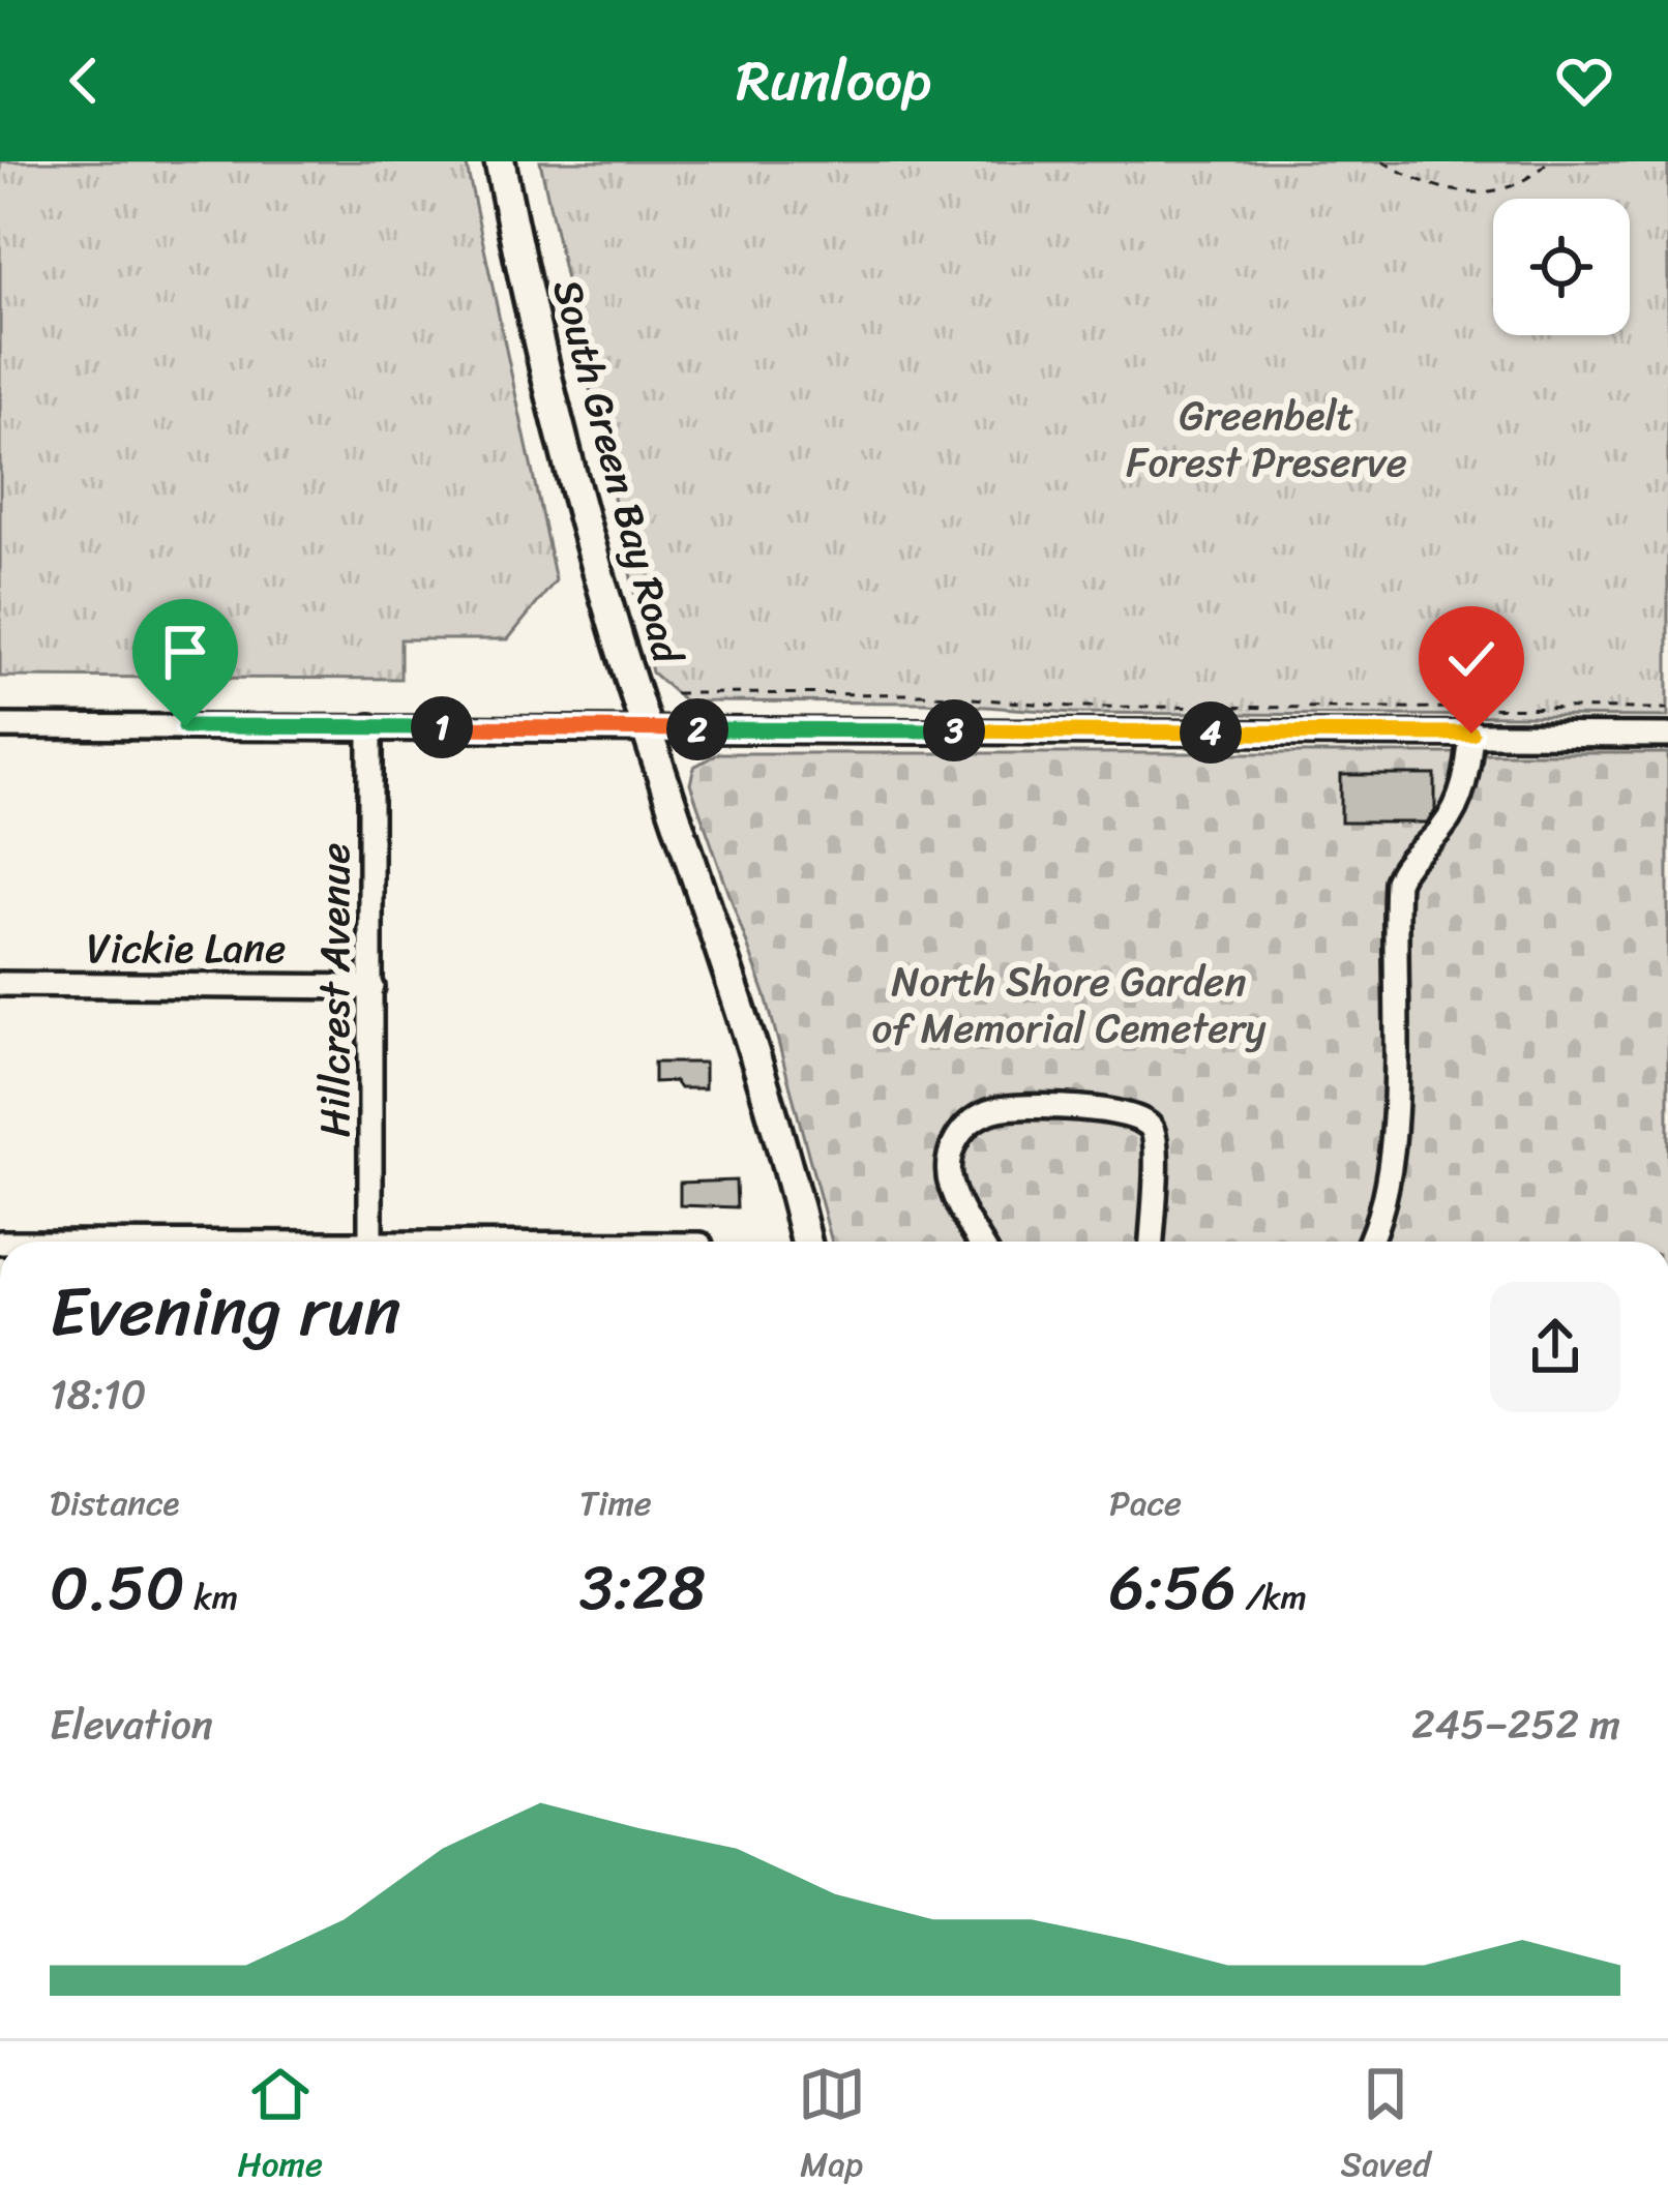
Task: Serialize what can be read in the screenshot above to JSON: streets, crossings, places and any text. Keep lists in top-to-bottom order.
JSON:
{
  "streets": {
    "main road": ["South Green Bay Road"],
    "street": ["Vickie Lane", "Hillcrest Avenue"]
  },
  "crossings": [
    ["Vickie Lane", "Hillcrest Avenue"]
  ],
  "parks": ["Greenbelt Forest Preserve", "North Shore Garden of Memorial Cemetery"],
  "page": {
    "header": "Runloop",
    "pins": [
      "1",
      "2",
      "3",
      "4"
    ],
    "heading": ["Evening run", "18:10"],
    "stats": [
      ["Distance", "0.50 km"],
      ["Time", "3:28"],
      ["Pace", "6:56 /km"]
    ],
    "chart": ["Elevation", "245–252 m"],
    "tabs": ["Home", "Map", "Saved"]
  }
}
